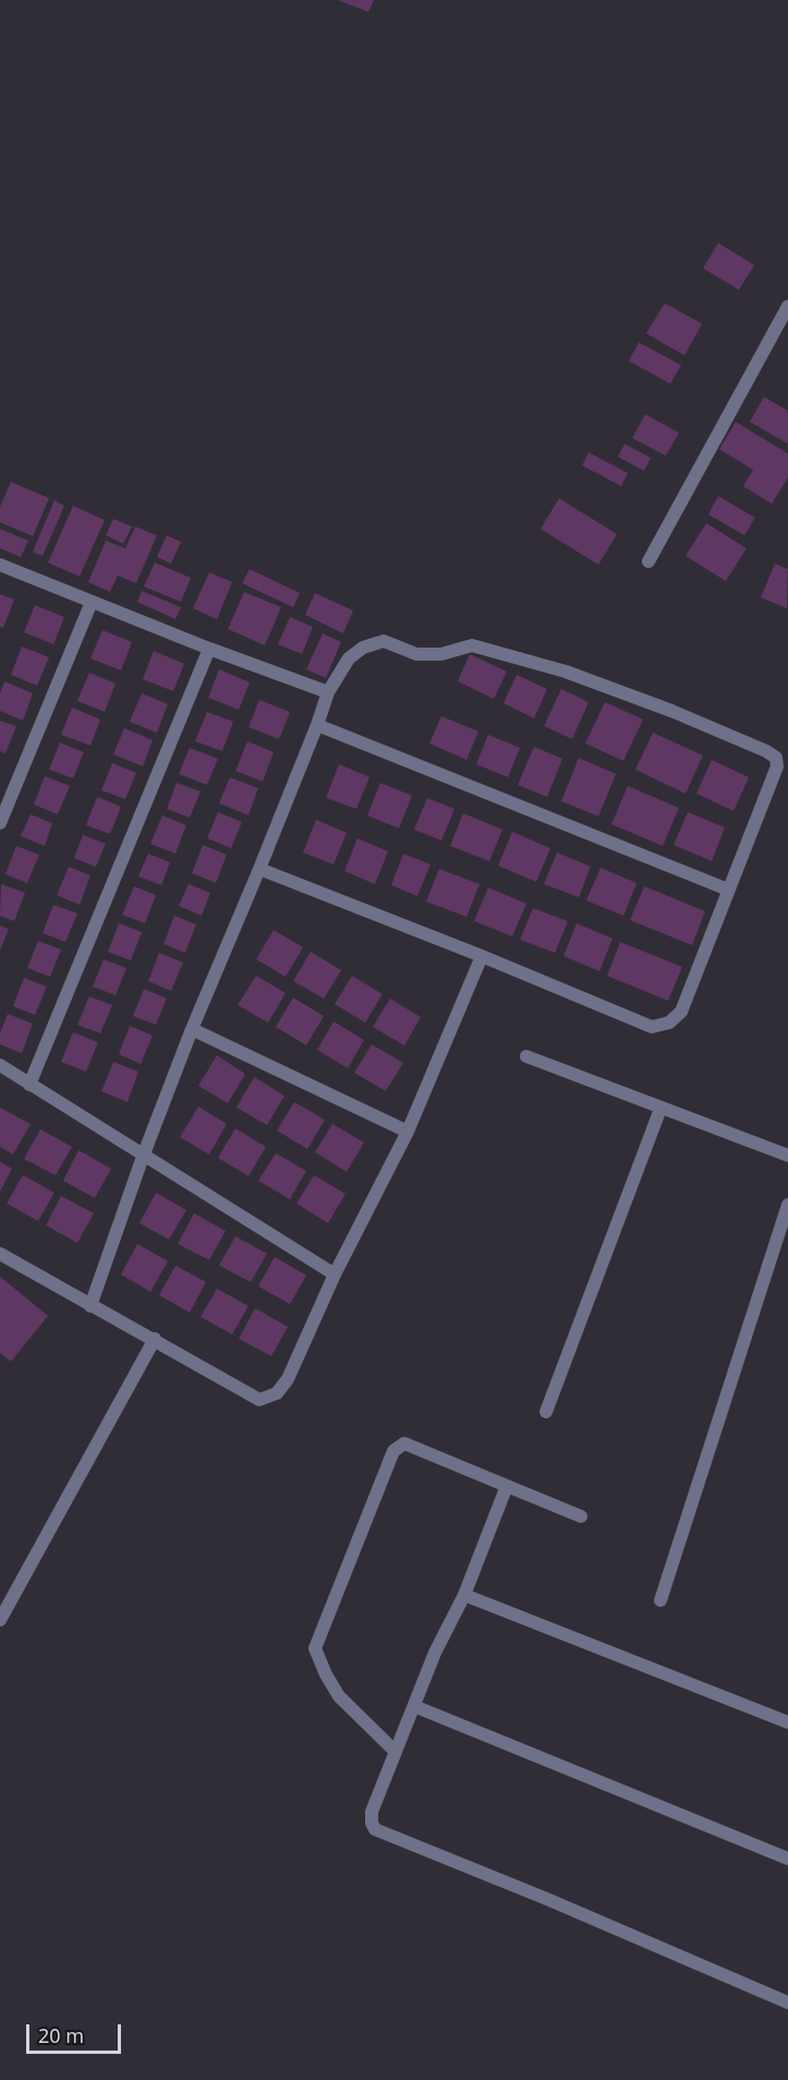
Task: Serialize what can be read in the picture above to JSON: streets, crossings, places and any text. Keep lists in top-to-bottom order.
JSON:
{
  "scale_bar": "20 m"
}
